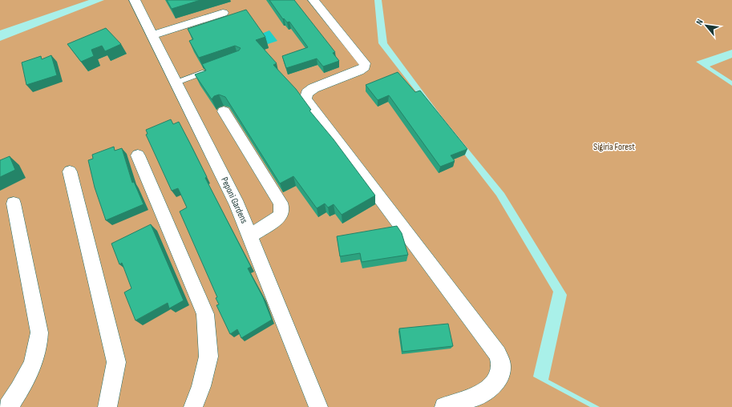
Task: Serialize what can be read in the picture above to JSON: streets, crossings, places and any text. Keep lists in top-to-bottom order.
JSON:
{
  "streets": {
    "street": ["Peponi Gardens"]
  },
  "parks": ["Sigiria Forest"],
  "north": "top left"
}
